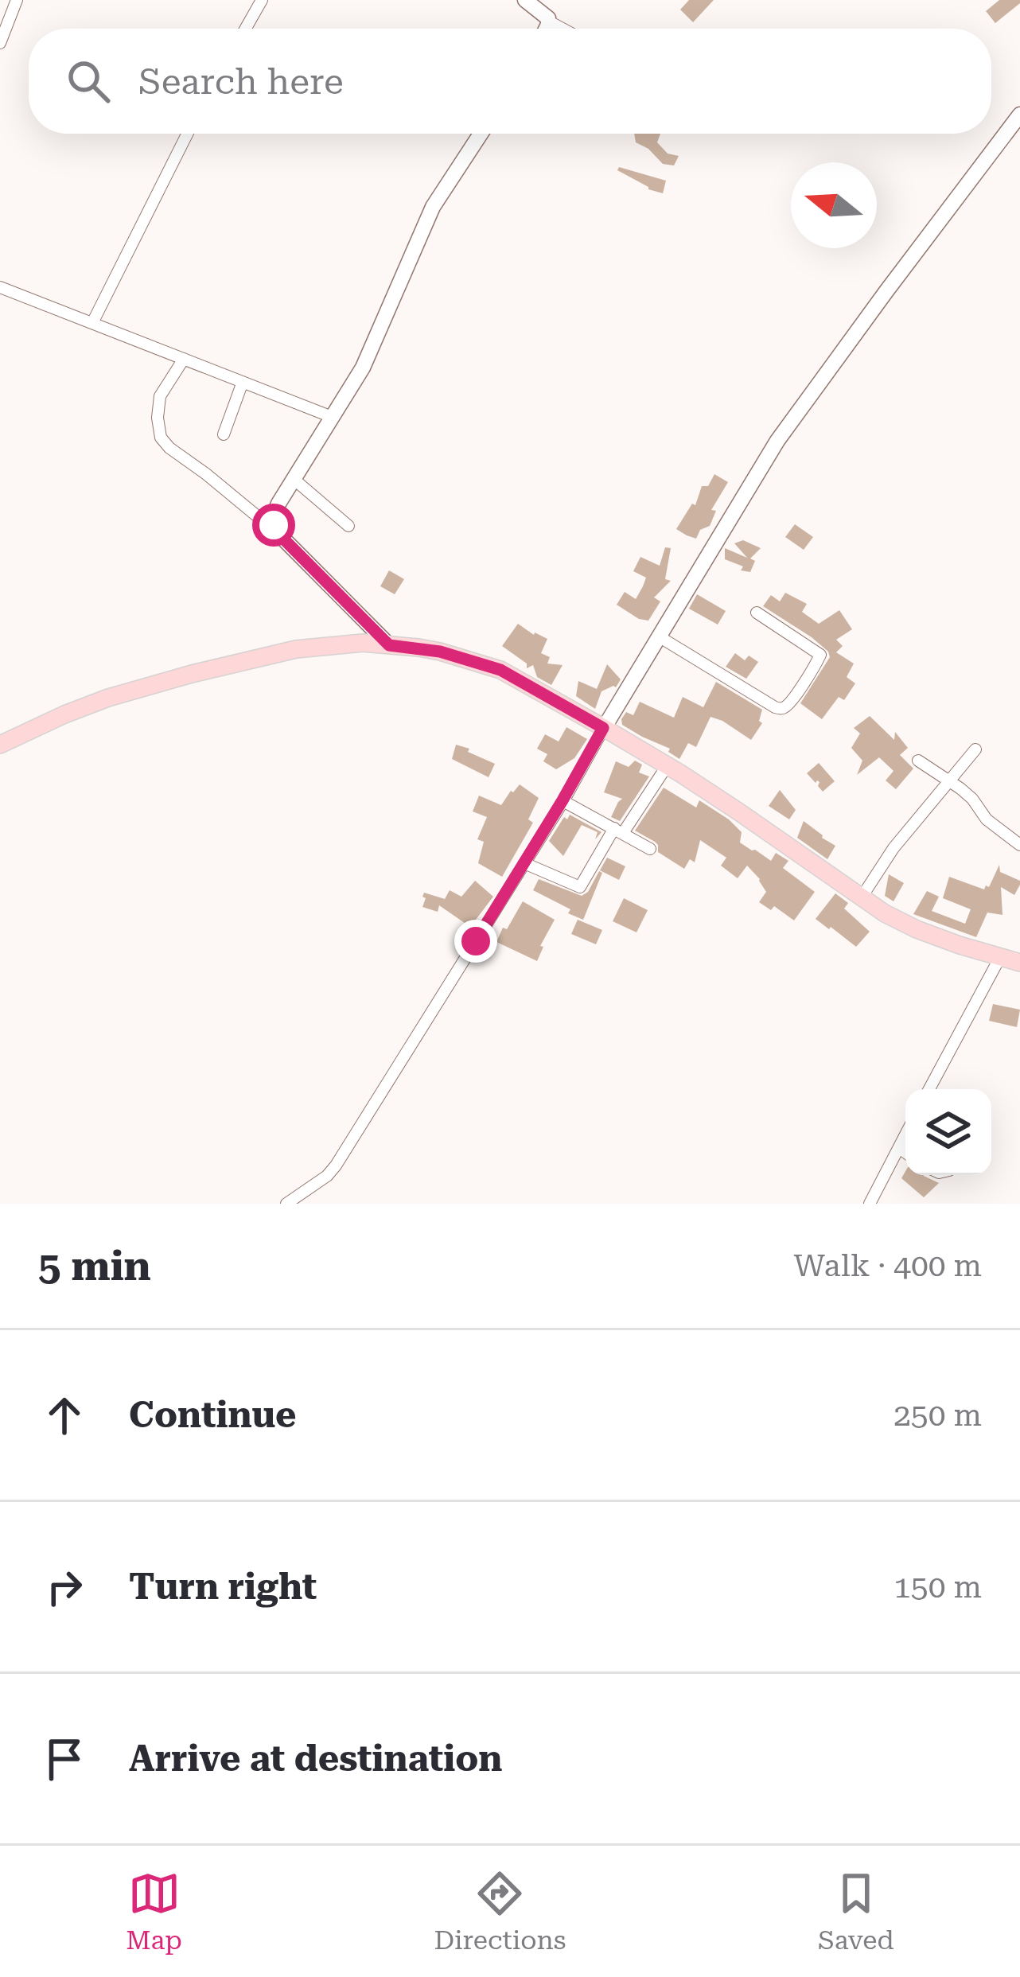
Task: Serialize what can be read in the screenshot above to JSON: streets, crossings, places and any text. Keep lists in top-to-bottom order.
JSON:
{
  "north": "left",
  "page": {
    "search": "Search here",
    "heading": ["5 min", "Walk · 400 m"],
    "list": [
      ["Continue", "250 m"],
      ["Turn right", "150 m"],
      "Arrive at destination"
    ],
    "nav": ["Map", "Directions", "Saved"]
  }
}
